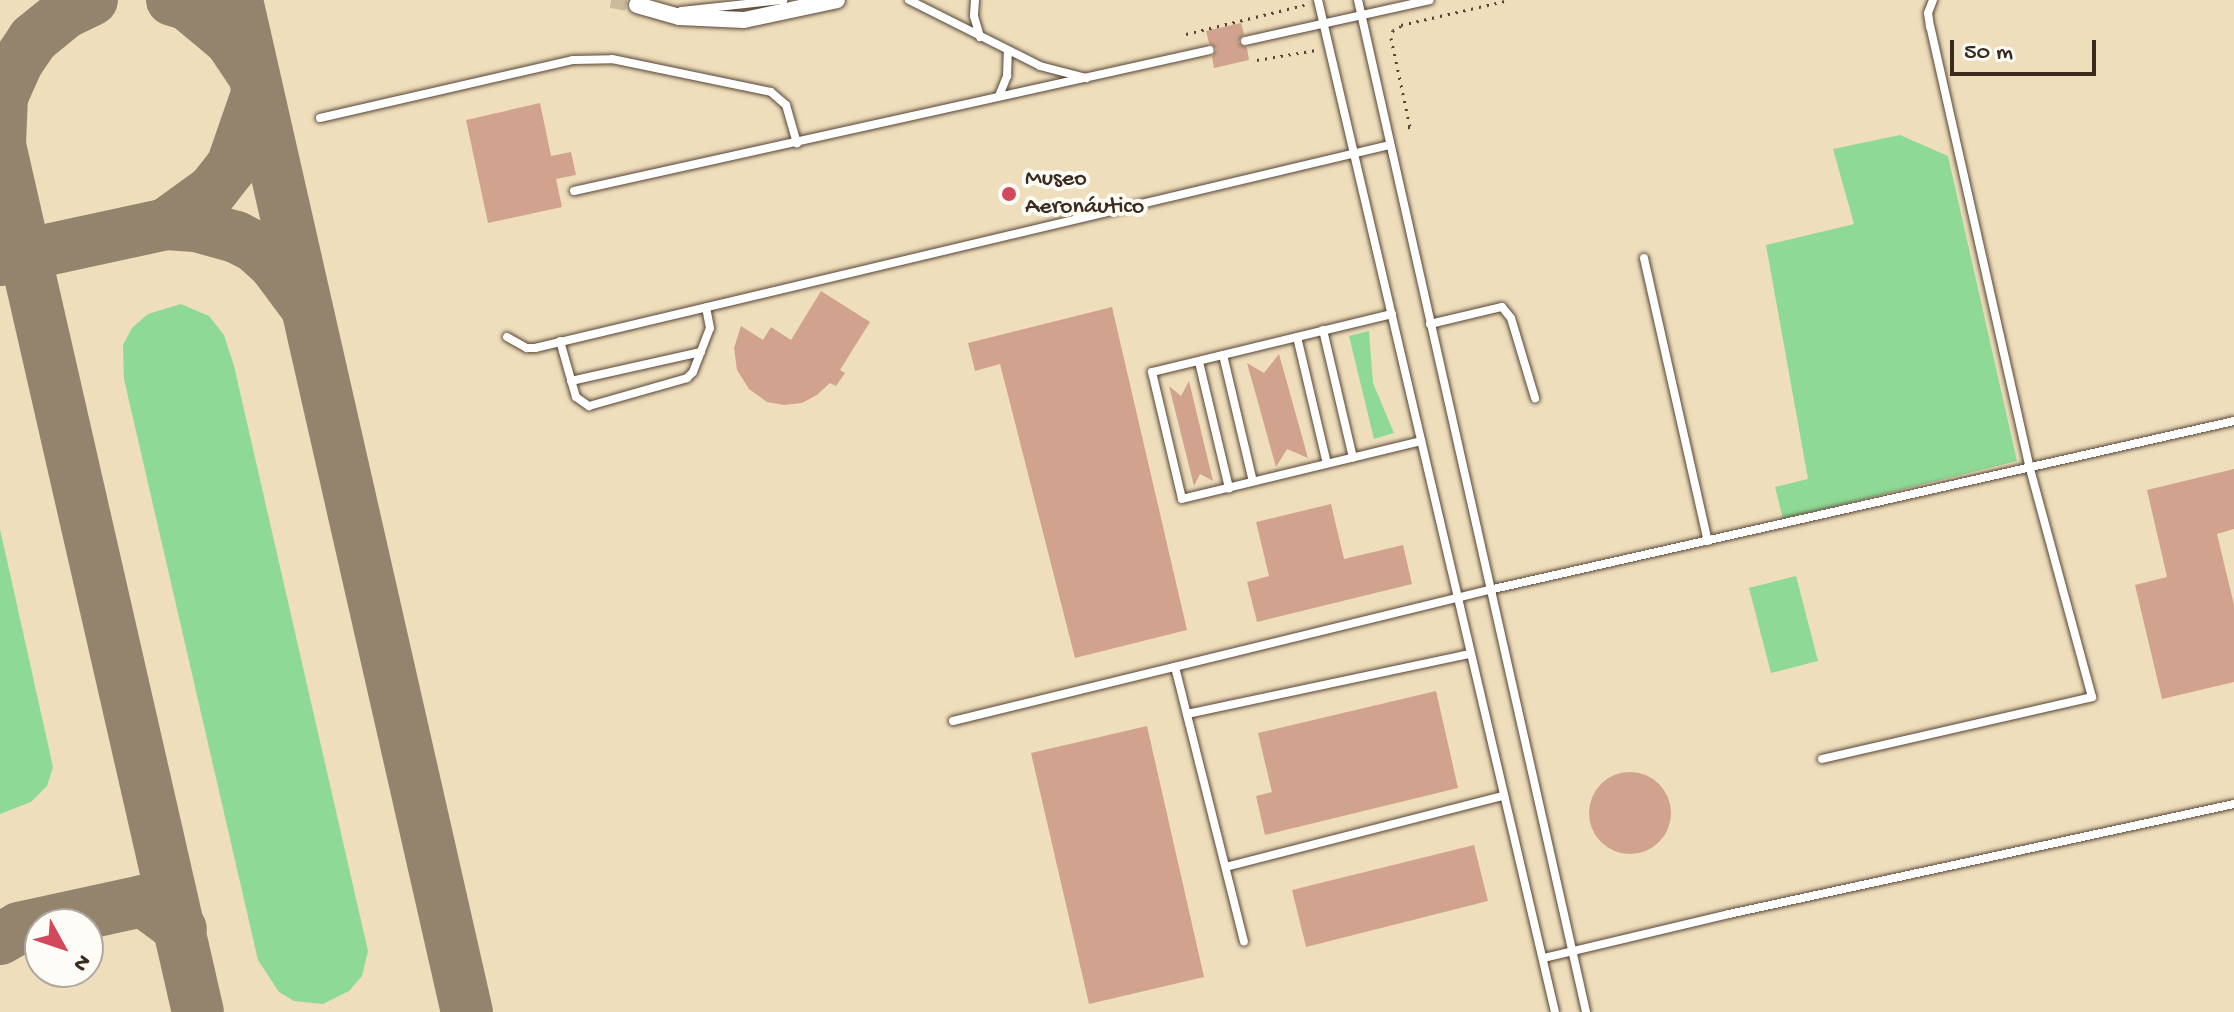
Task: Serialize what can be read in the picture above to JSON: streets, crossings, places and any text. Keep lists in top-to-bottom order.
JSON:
{
  "places": ["Museo Aeronáutico"],
  "scale_bar": "50 m",
  "north": "bottom right"
}
